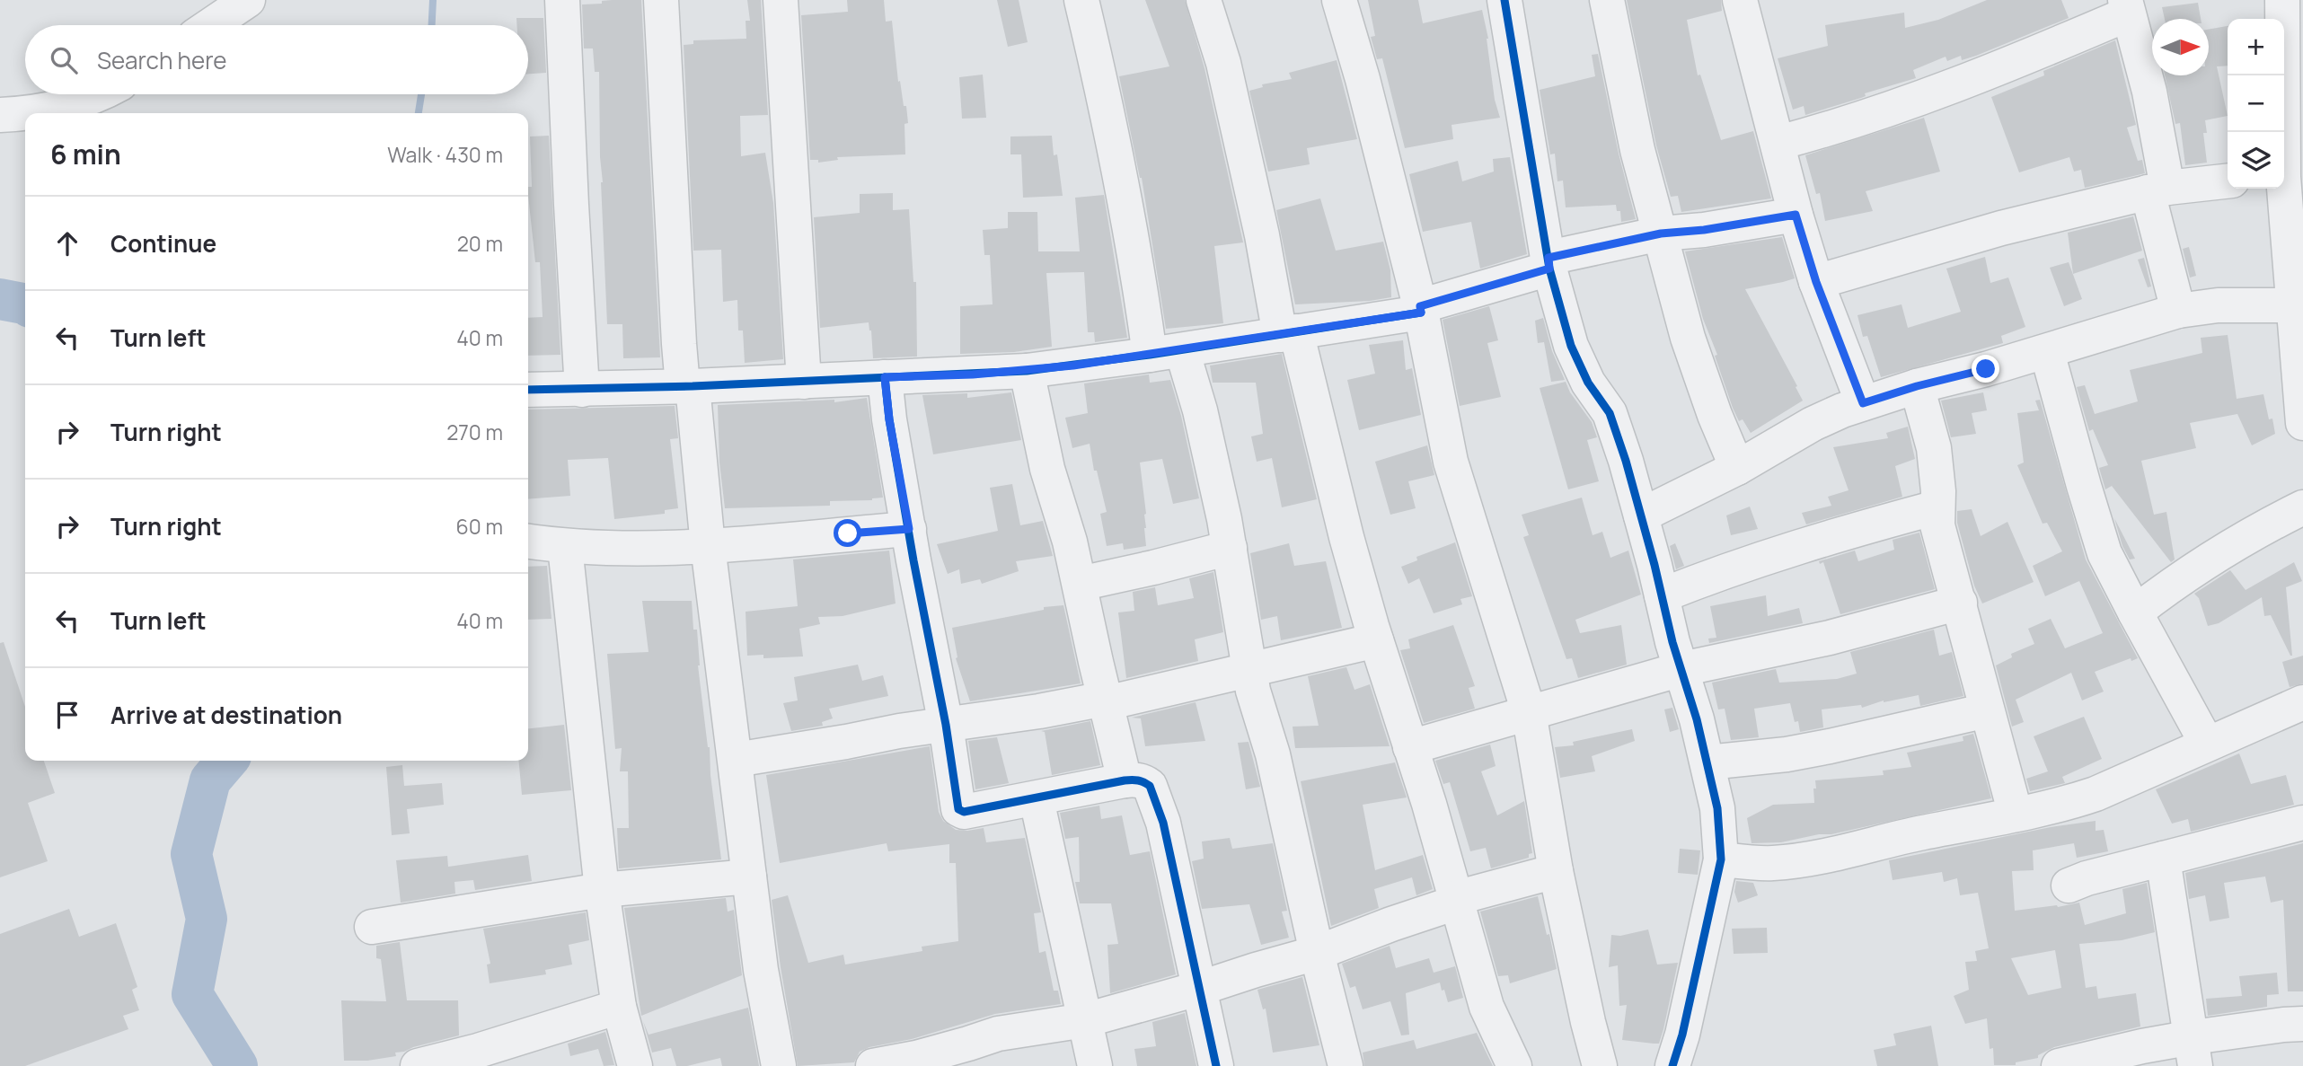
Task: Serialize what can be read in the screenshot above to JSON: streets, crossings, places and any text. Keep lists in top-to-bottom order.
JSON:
{
  "north": "right",
  "page": {
    "map_buttons": ["+", "−"],
    "search": "Search here",
    "heading": ["6 min", "Walk · 430 m"],
    "list": [
      ["Continue", "20 m"],
      ["Turn left", "40 m"],
      ["Turn right", "270 m"],
      ["Turn right", "60 m"],
      ["Turn left", "40 m"],
      "Arrive at destination"
    ]
  }
}
